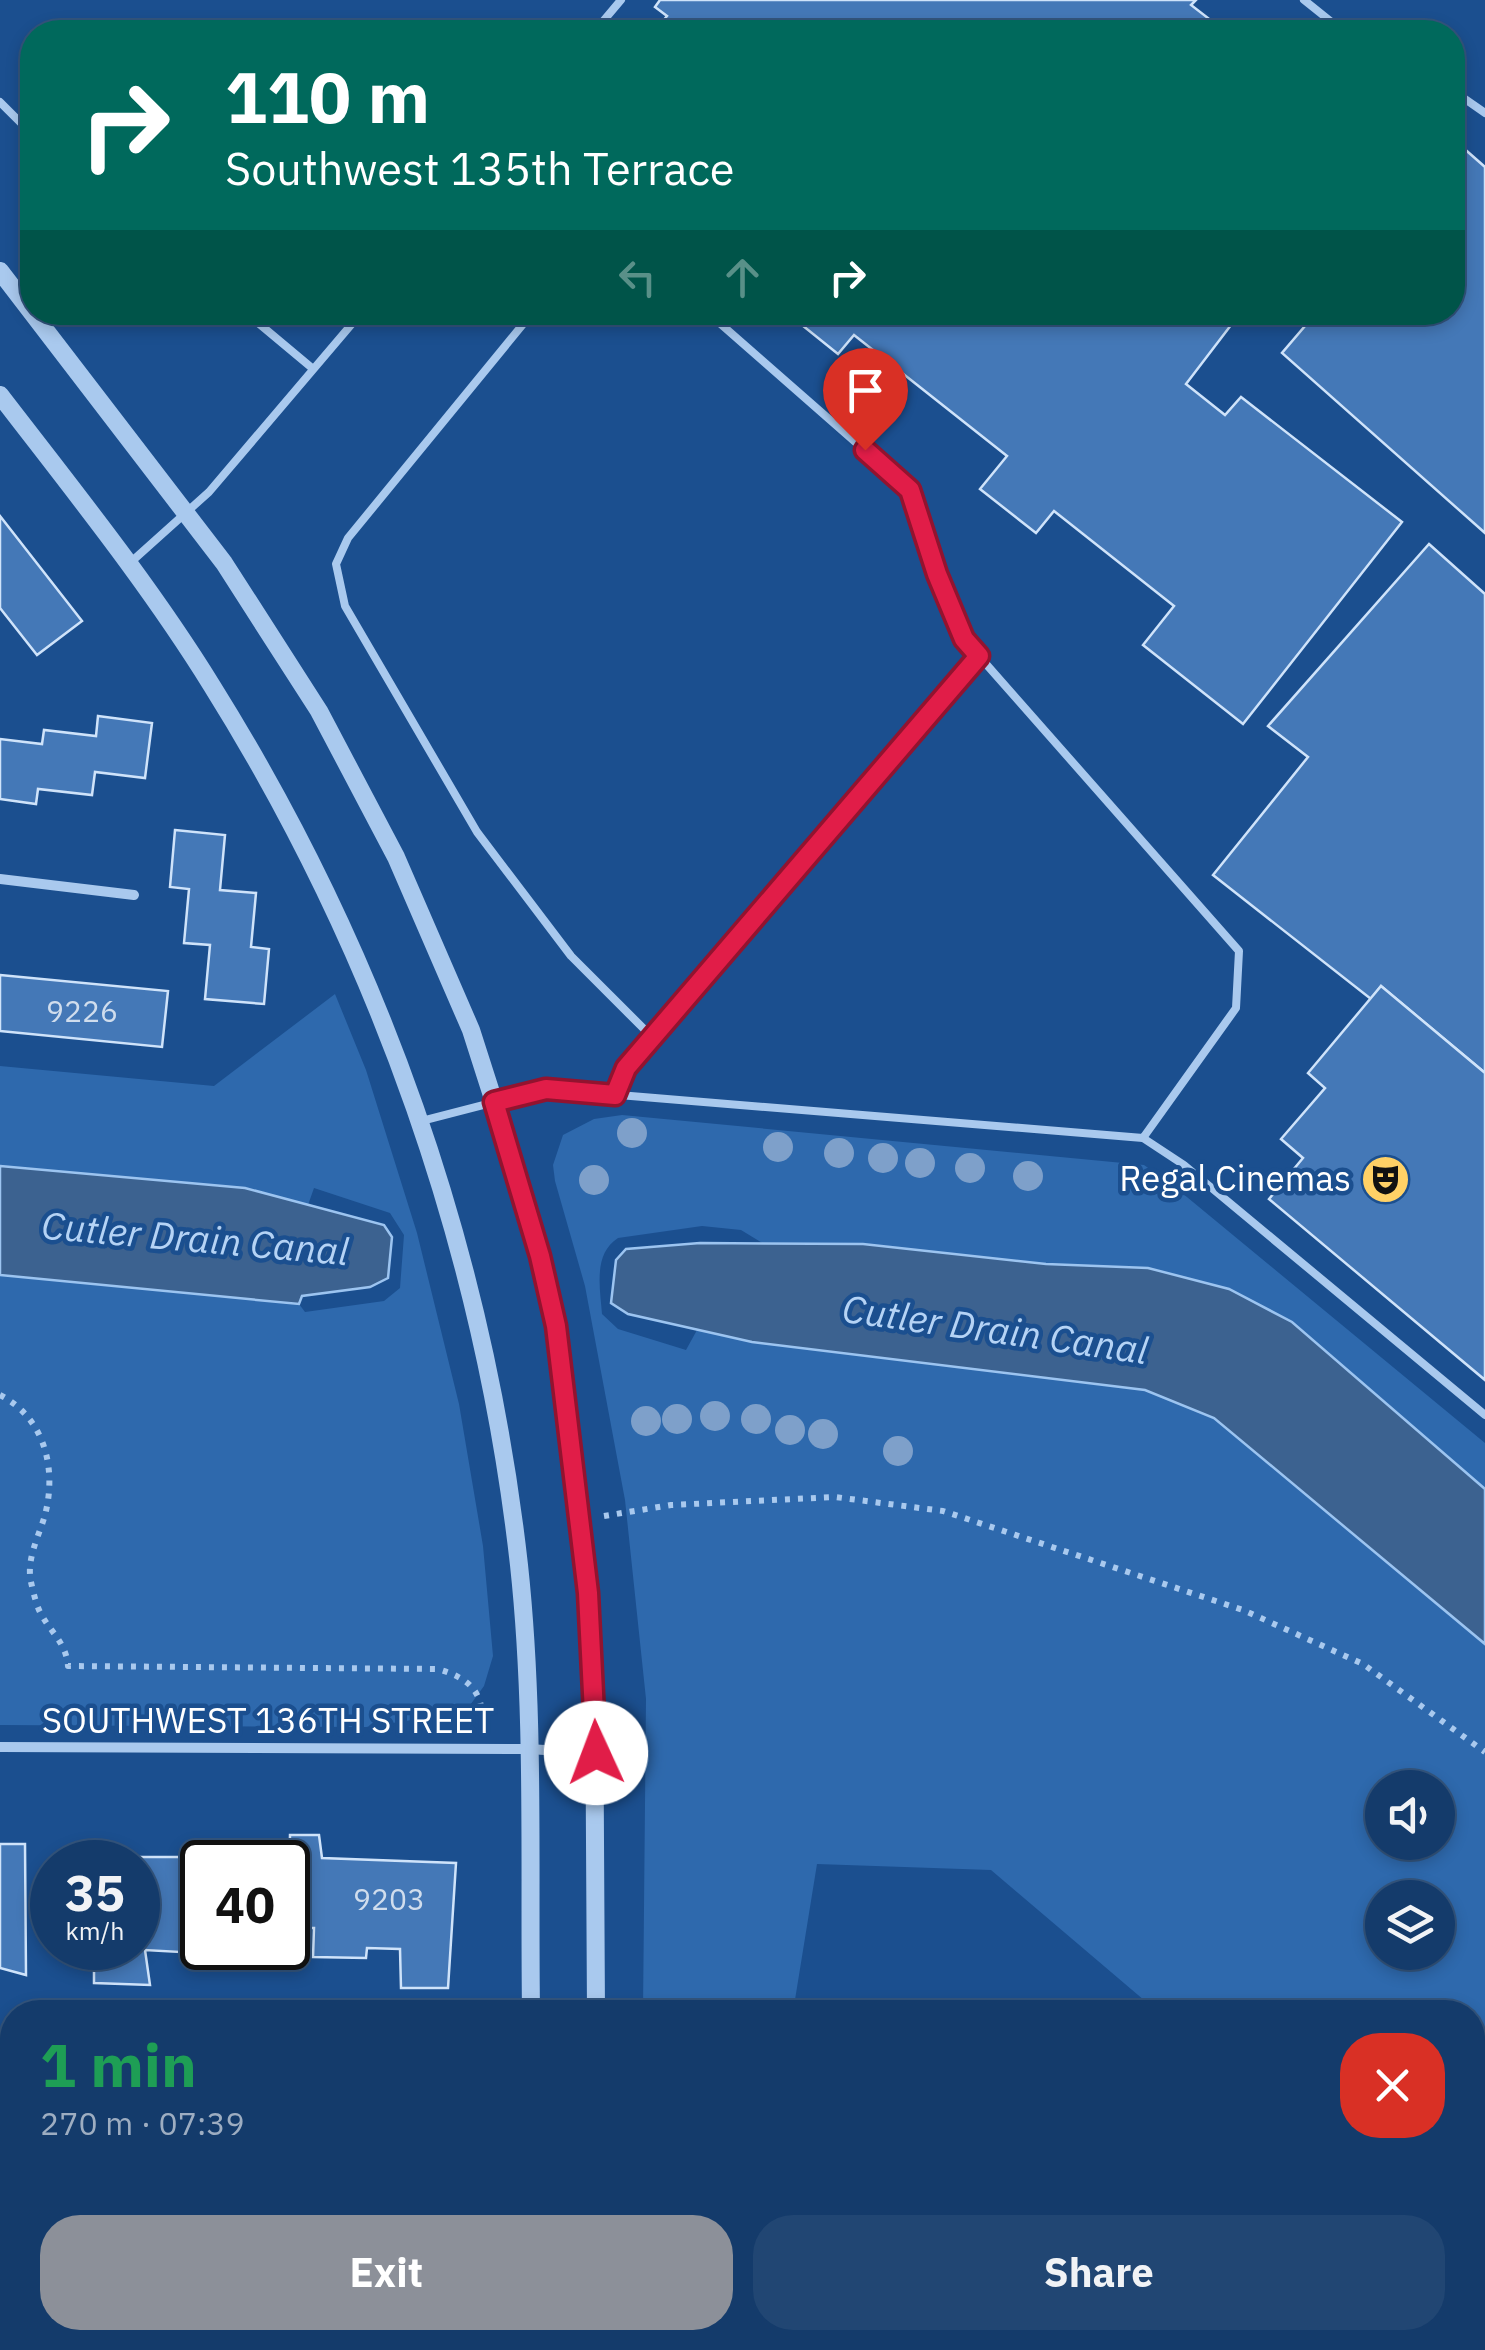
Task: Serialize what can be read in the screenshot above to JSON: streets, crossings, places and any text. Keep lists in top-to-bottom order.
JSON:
{
  "streets": {
    "street": ["SOUTHWEST 136TH STREET"]
  },
  "water": ["Cutler Drain Canal"],
  "places": {
    "theatre": ["Regal Cinemas"]
  },
  "house_numbers": ["9226", "9203"],
  "page": {
    "turn": ["110 m", "Southwest 135th Terrace"],
    "speed": "35 km/h",
    "limit": "40",
    "heading": ["1 min", "270 m · 07:39"],
    "buttons": ["Exit", "Share"]
  }
}
